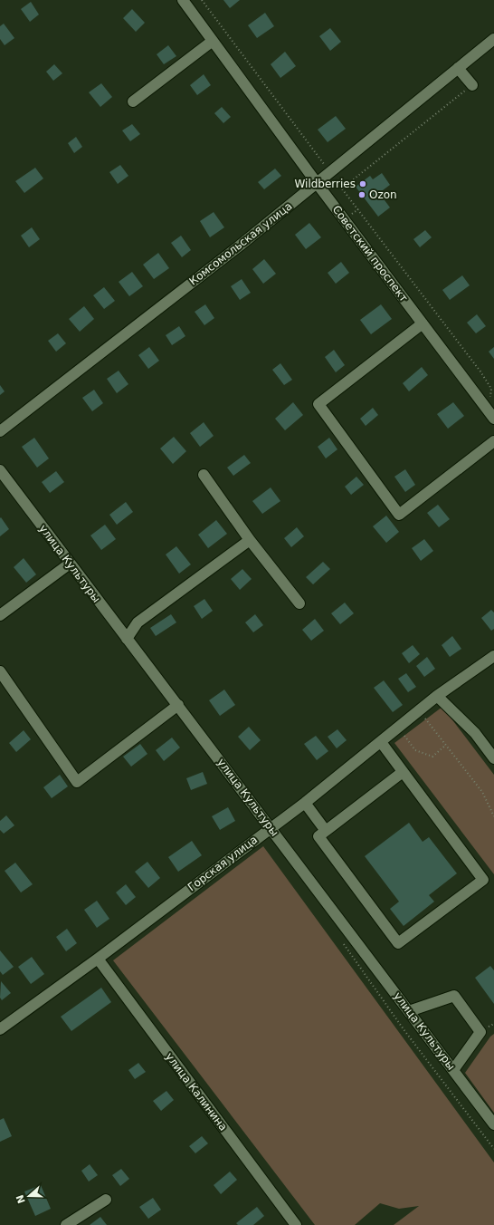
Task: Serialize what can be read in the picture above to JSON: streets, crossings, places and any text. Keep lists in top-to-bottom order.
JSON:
{
  "streets": {
    "street": [
      "Комсомольская улица",
      "Советский проспект",
      "улица Культуры",
      "Горская улица",
      "улица Калинина"
    ]
  },
  "crossings": [
    ["Комсомольская улица", "Советский проспект"],
    ["улица Культуры", "Горская улица"],
    ["Горская улица", "улица Калинина"]
  ],
  "places": ["Wildberries", "Ozon"],
  "north": "left"
}
